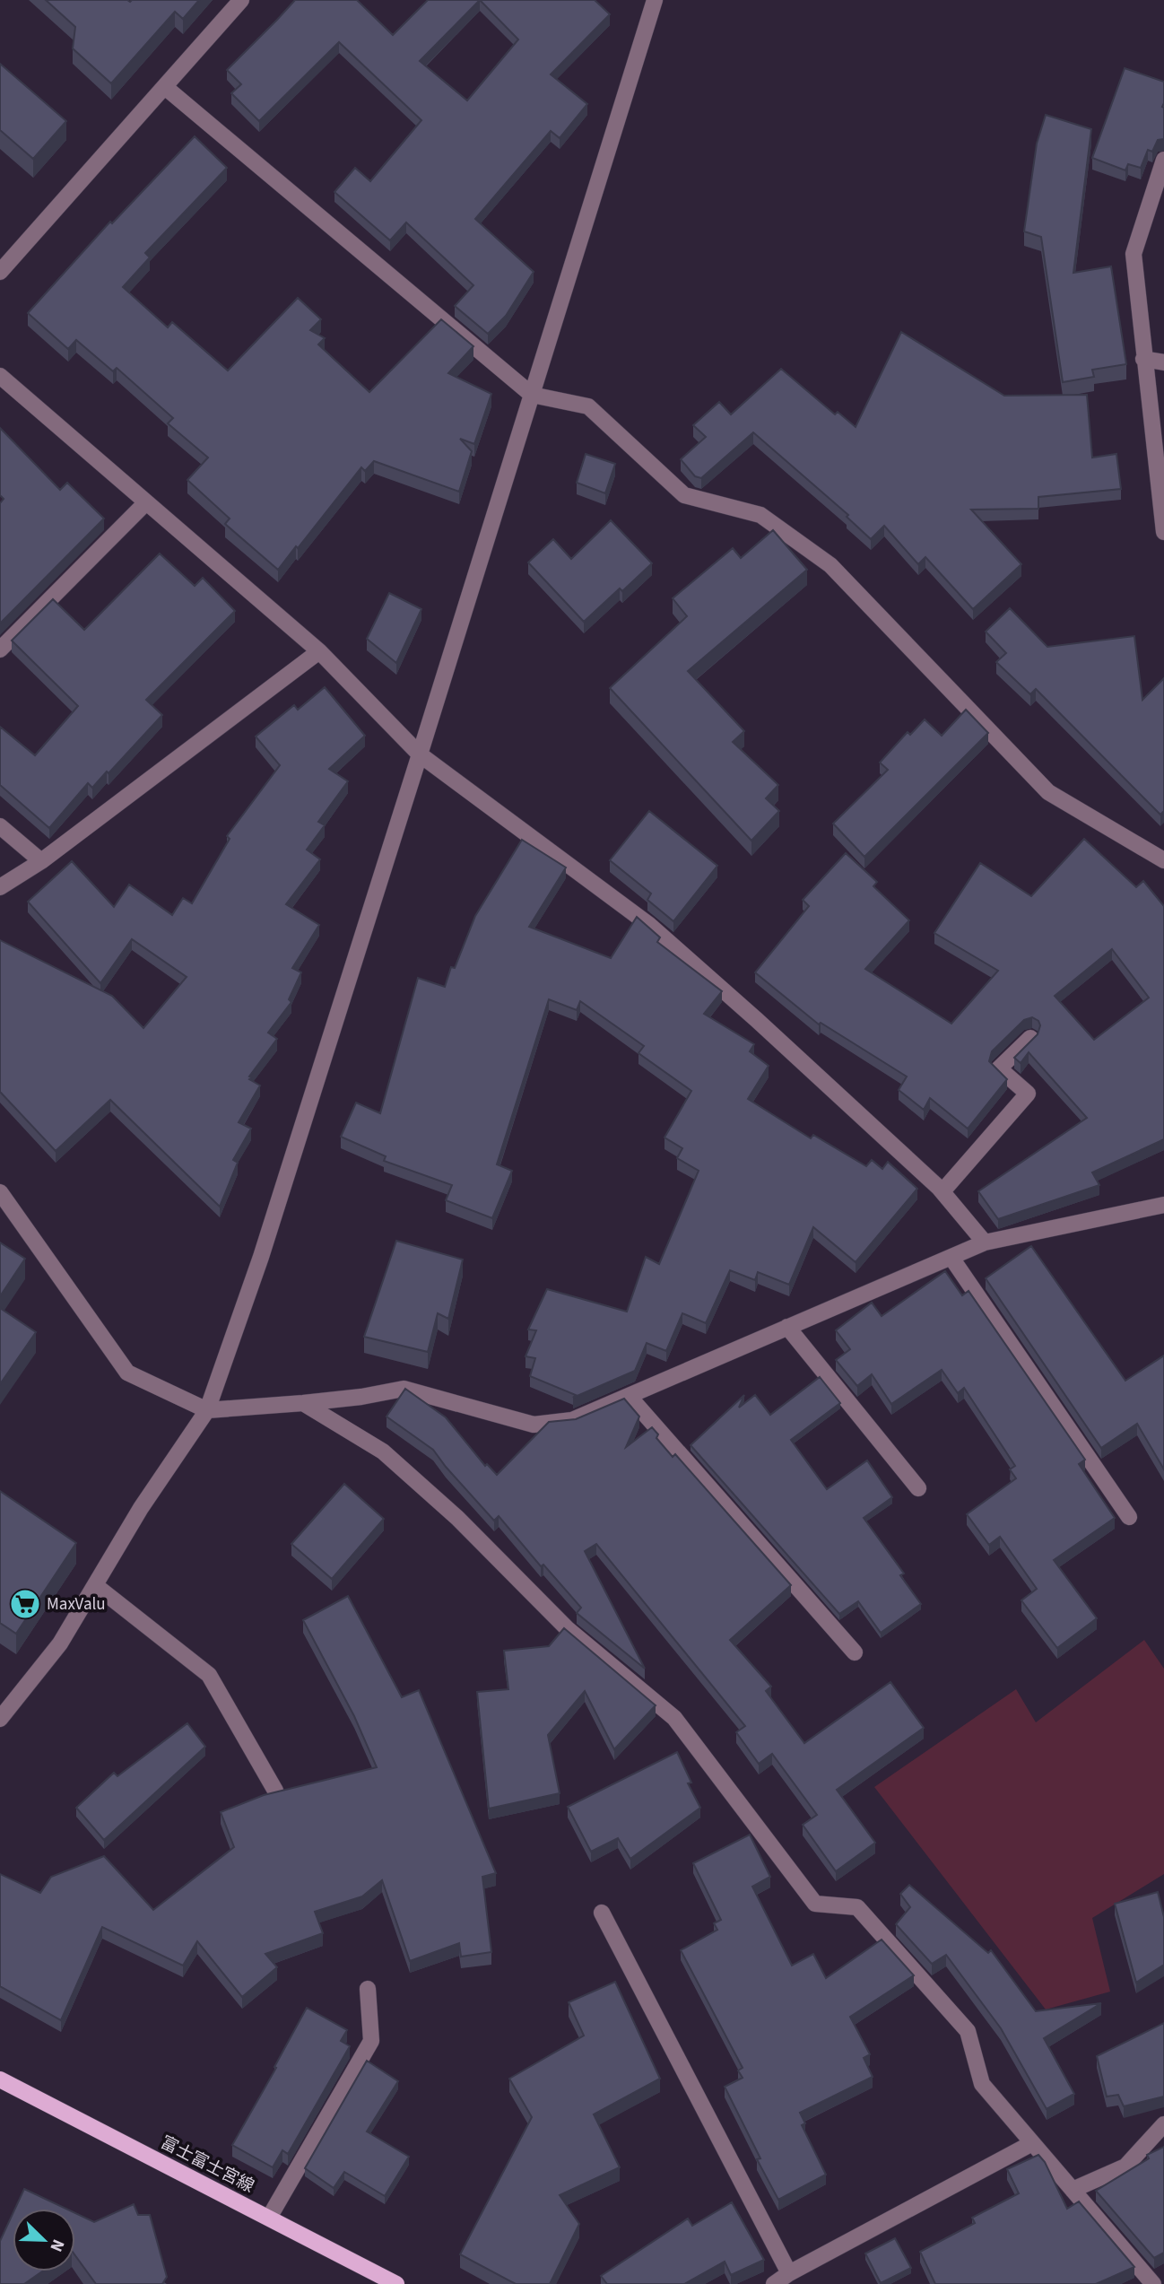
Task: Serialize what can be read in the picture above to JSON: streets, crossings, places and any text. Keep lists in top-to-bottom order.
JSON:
{
  "streets": {
    "main road": ["富士富士宮線"]
  },
  "places": {
    "supermarket": ["MaxValu"]
  },
  "north": "bottom right"
}
